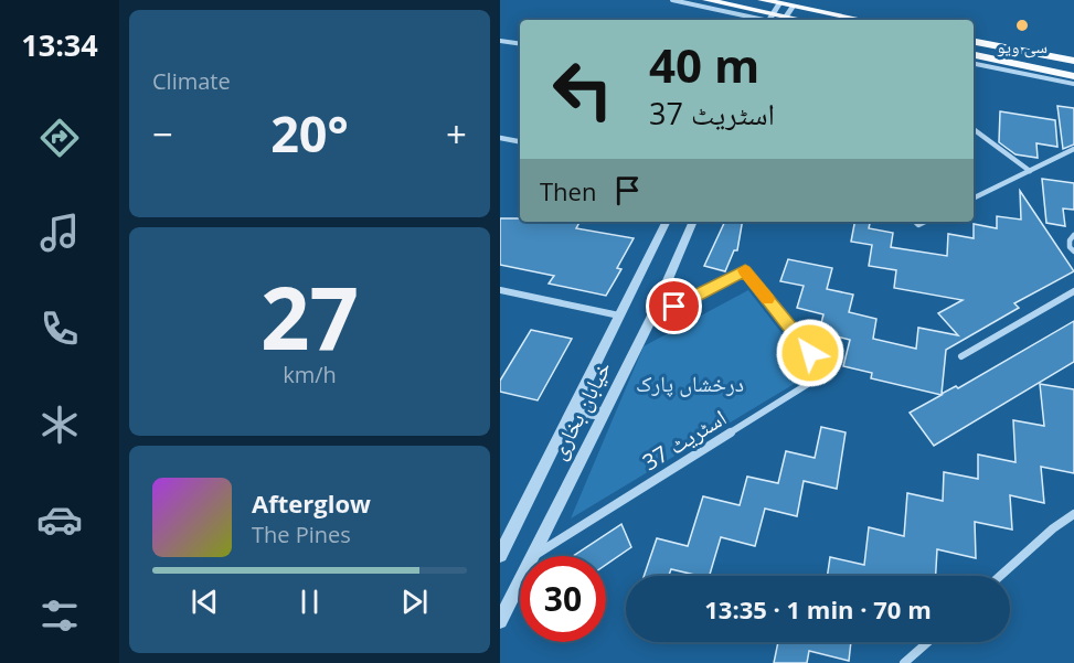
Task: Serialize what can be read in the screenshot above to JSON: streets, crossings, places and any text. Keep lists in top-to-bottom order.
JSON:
{
  "streets": {
    "street": ["خیابان بخاری", "اسٹریٹ 37"]
  },
  "crossings": [
    ["خیابان بخاری", "اسٹریٹ 37"]
  ],
  "parks": ["درخشاں پارک"],
  "places": ["سی ویو"],
  "page": {
    "tabs": "13:34",
    "tile": [
      "Climate",
      ["27", "km/h"]
    ],
    "turn": ["40 m", "اسٹریٹ 37"],
    "heat": ["−", "20°", "+"],
    "then": "Then",
    "song": ["Afterglow", "The Pines"],
    "limit": "30",
    "trip": "13:35 · 1 min · 70 m"
  }
}
